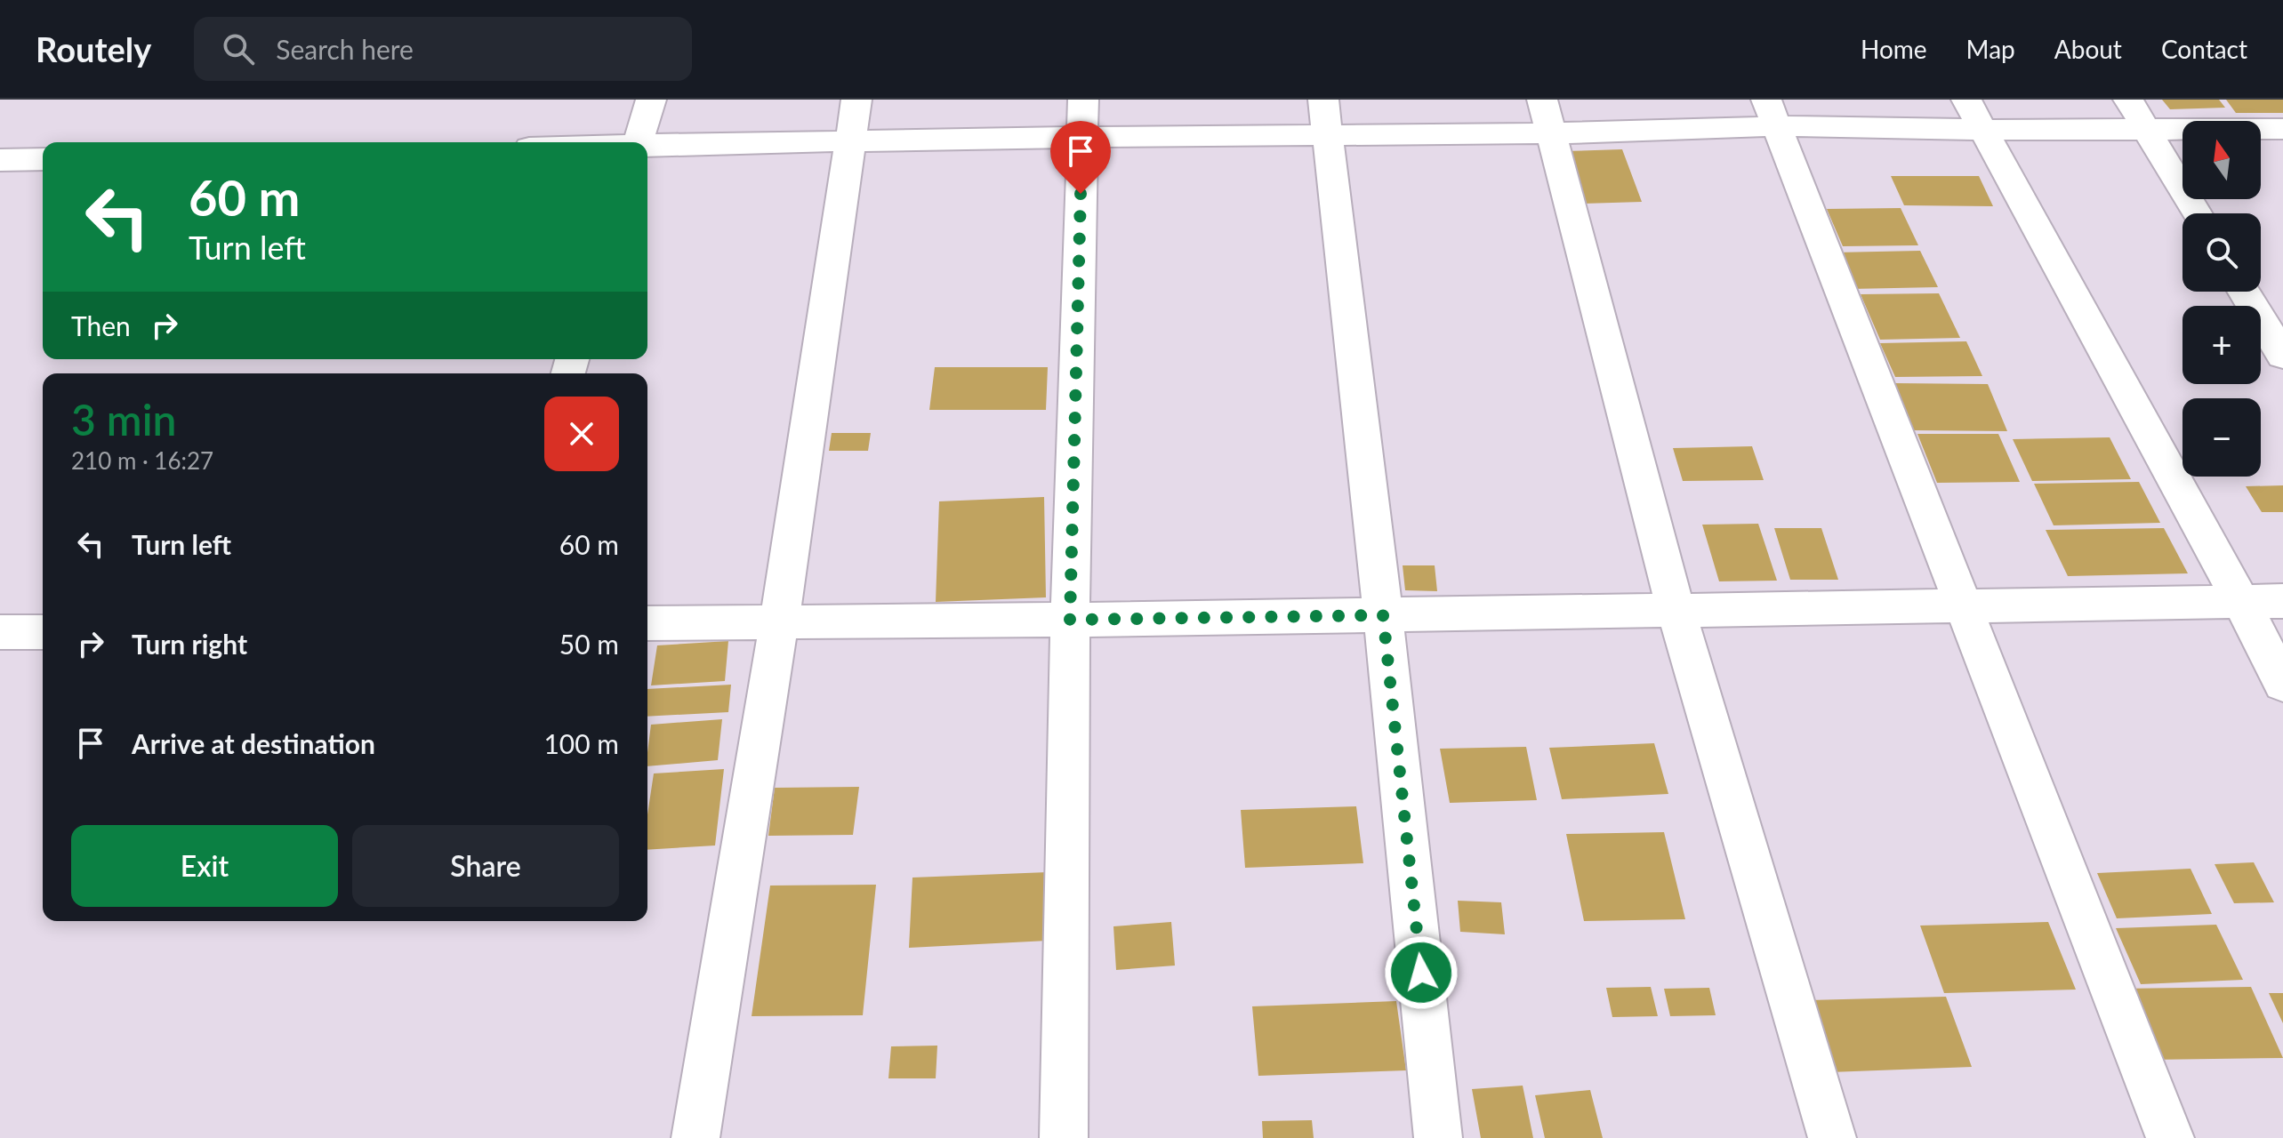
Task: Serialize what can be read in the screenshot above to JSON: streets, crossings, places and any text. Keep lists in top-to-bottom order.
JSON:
{
  "north": "top",
  "page": {
    "header": "Routely",
    "search": "Search here",
    "nav": [
      "Home",
      "Map",
      "About",
      "Contact"
    ],
    "map_buttons": ["+", "−"],
    "turn": ["60 m", "Turn left"],
    "then": "Then",
    "heading": ["3 min", "210 m · 16:27"],
    "list": [
      {
        "name": "Turn left",
        "value": "60 m"
      },
      {
        "name": "Turn right",
        "value": "50 m"
      },
      {
        "name": "Arrive at destination",
        "value": "100 m"
      }
    ],
    "buttons": ["Exit", "Share"]
  }
}
